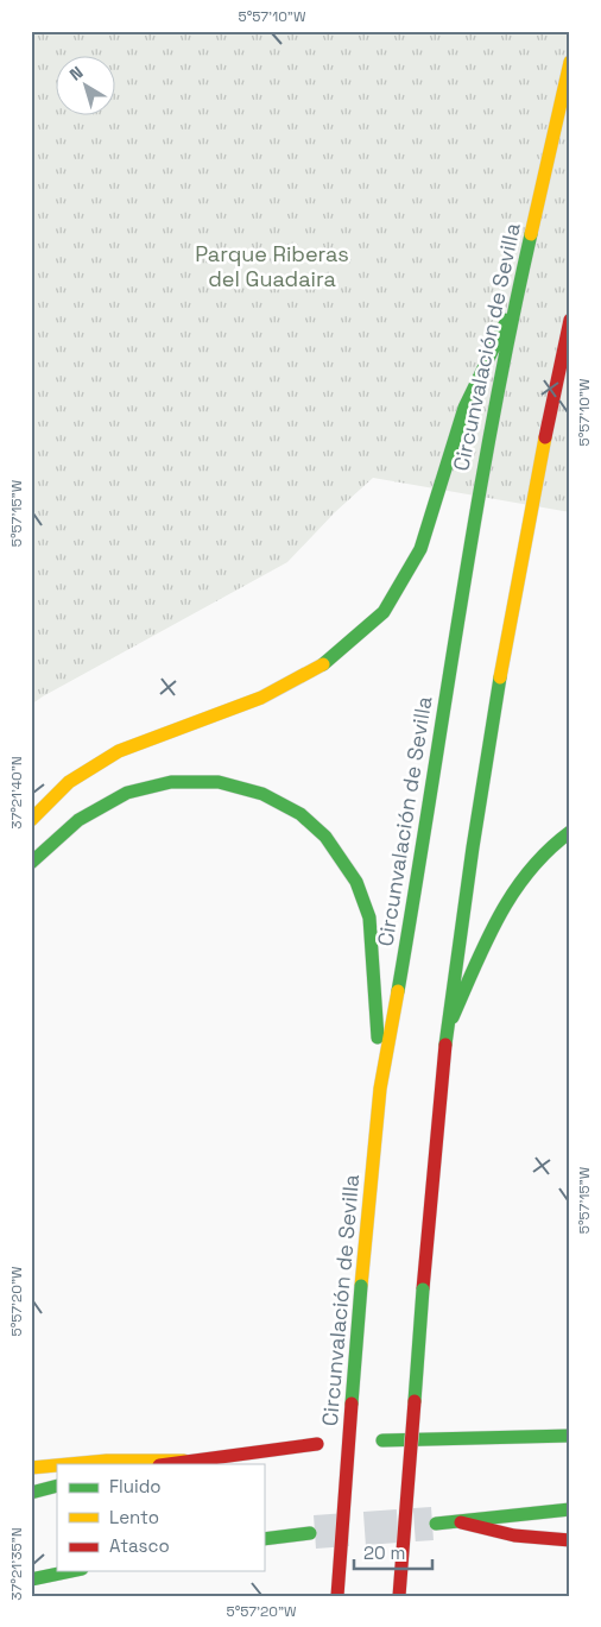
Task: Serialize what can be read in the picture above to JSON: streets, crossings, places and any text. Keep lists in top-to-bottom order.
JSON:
{
  "streets": {
    "main road": ["Circunvalación de Sevilla"]
  },
  "parks": ["Parque Riberas del Guadaira"],
  "legend": ["Fluido", "Lento", "Atasco"],
  "scale_bar": "20 m",
  "north": "top left",
  "coordinates": [
    "5°57'10\"W",
    "5°57'15\"W",
    "37°21'40\"N",
    "5°57'20\"W",
    "37°21'35\"N"
  ]
}
